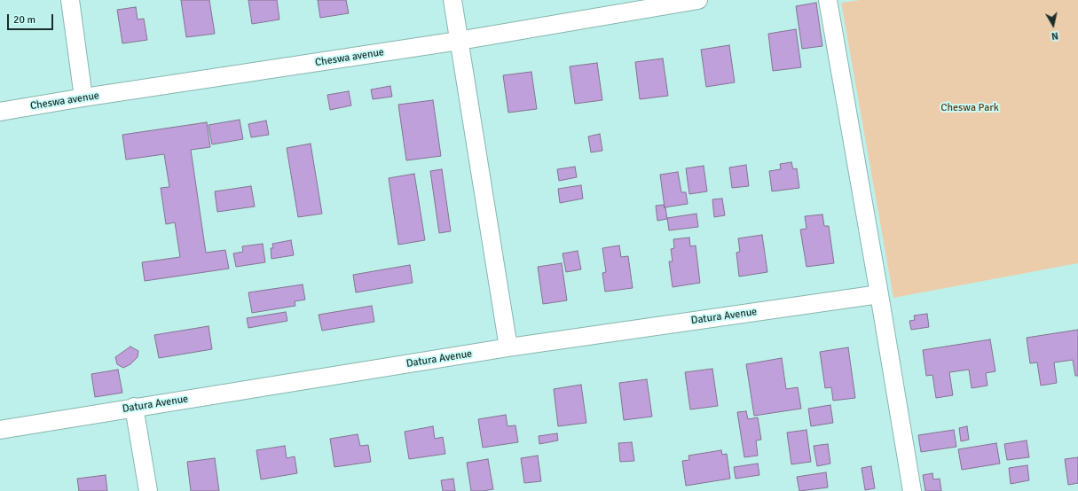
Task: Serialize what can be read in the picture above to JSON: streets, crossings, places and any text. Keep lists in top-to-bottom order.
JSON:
{
  "streets": {
    "street": ["Cheswa avenue", "Datura Avenue"]
  },
  "parks": ["Cheswa Park"],
  "scale_bar": "20 m",
  "north": "bottom"
}
